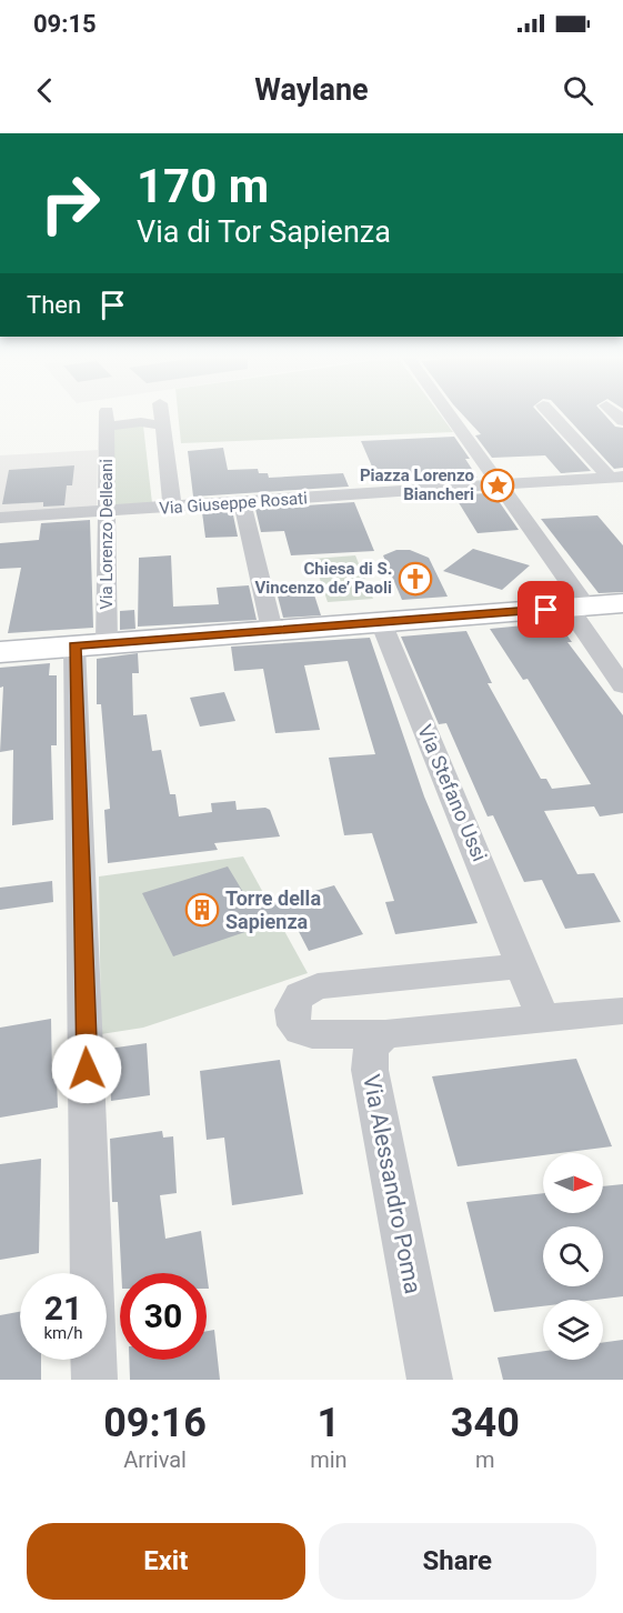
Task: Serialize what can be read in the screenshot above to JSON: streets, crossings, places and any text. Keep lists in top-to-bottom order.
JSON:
{
  "streets": {
    "street": [
      "Via Giuseppe Rosati",
      "Via Lorenzo Delleani",
      "Via Stefano Ussi",
      "Via Alessandro Poma"
    ]
  },
  "crossings": [
    ["Via Giuseppe Rosati", "Via Lorenzo Delleani"]
  ],
  "places": {
    "place": ["Piazza Lorenzo Biancheri"],
    "church": ["Chiesa di S. Vincenzo de’ Paoli"],
    "building": ["Torre della Sapienza"]
  },
  "north": "right",
  "page": {
    "status": "09:15",
    "header": "Waylane",
    "turn": ["170 m", "Via di Tor Sapienza"],
    "then": "Then",
    "speed": "21 km/h",
    "limit": "30",
    "eta": [
      "09:16",
      "Arrival",
      "1",
      "min",
      "340",
      "m"
    ],
    "buttons": ["Exit", "Share"]
  }
}
